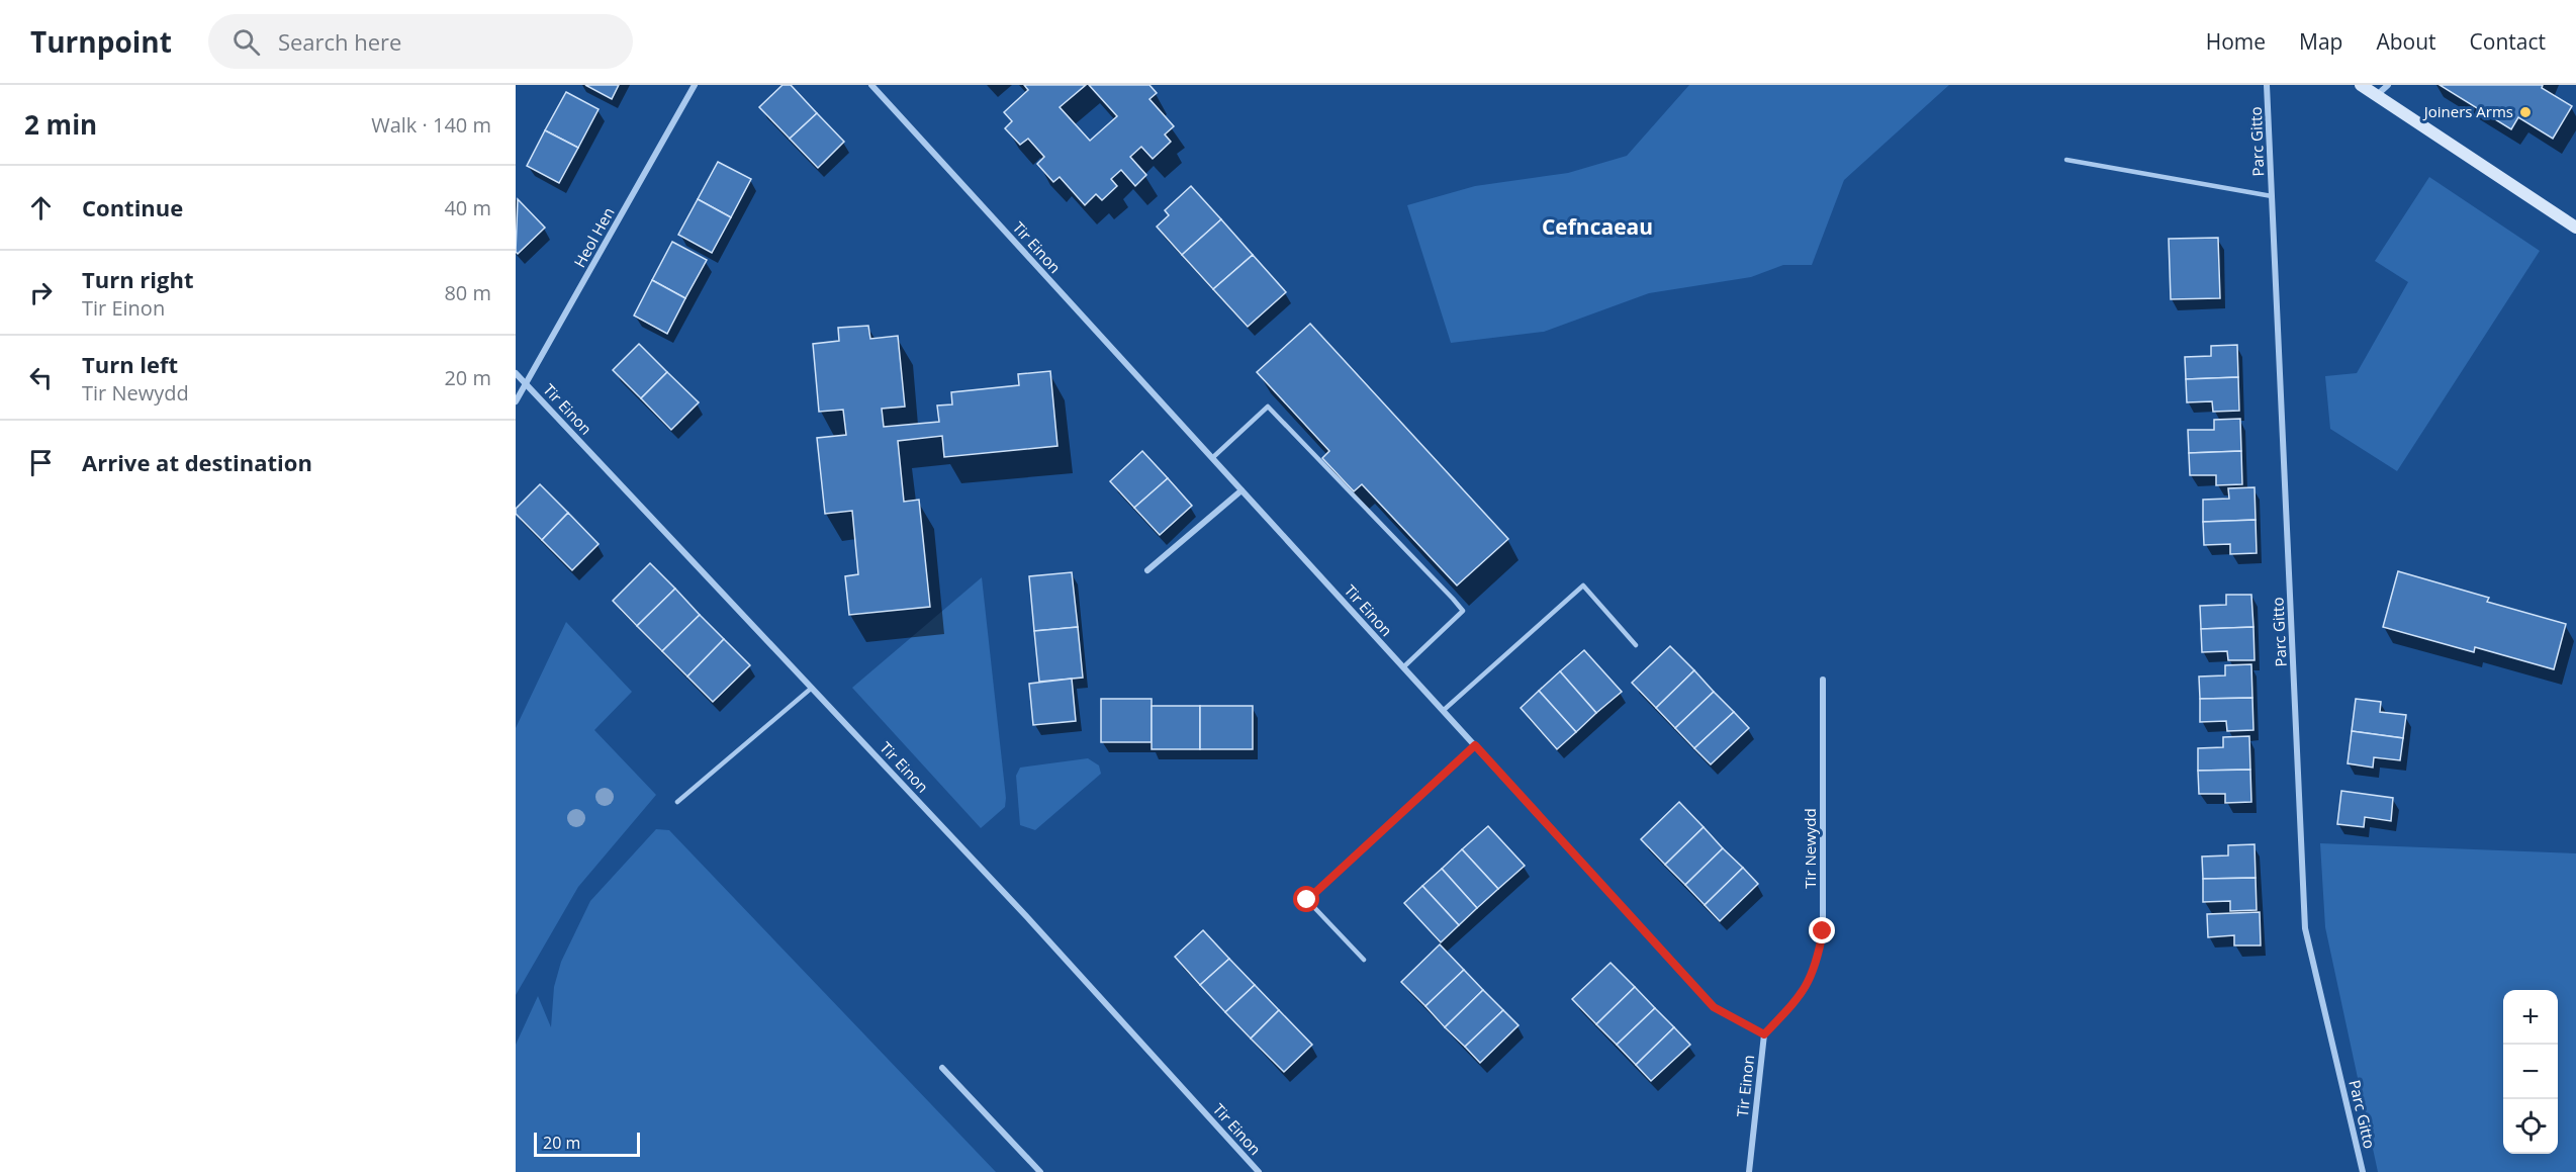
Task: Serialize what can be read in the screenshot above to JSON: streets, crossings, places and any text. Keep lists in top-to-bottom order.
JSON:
{
  "streets": {
    "street": [
      "Parc Gitto",
      "Heol Hen",
      "Tir Einon",
      "Tir Newydd"
    ]
  },
  "crossings": [
    ["Heol Hen", "Tir Einon"],
    ["Tir Einon", "Tir Newydd"]
  ],
  "districts": ["Cefncaeau"],
  "places": ["Joiners Arms"],
  "scale_bar": "20 m",
  "page": {
    "header": "Turnpoint",
    "search": "Search here",
    "nav": [
      "Home",
      "Map",
      "About",
      "Contact"
    ],
    "heading": ["2 min", "Walk · 140 m"],
    "list": [
      ["Continue", "40 m"],
      ["Turn right", "Tir Einon", "80 m"],
      ["Turn left", "Tir Newydd", "20 m"],
      "Arrive at destination"
    ],
    "map_buttons": ["+", "−"],
    "scale": "20 m"
  }
}
